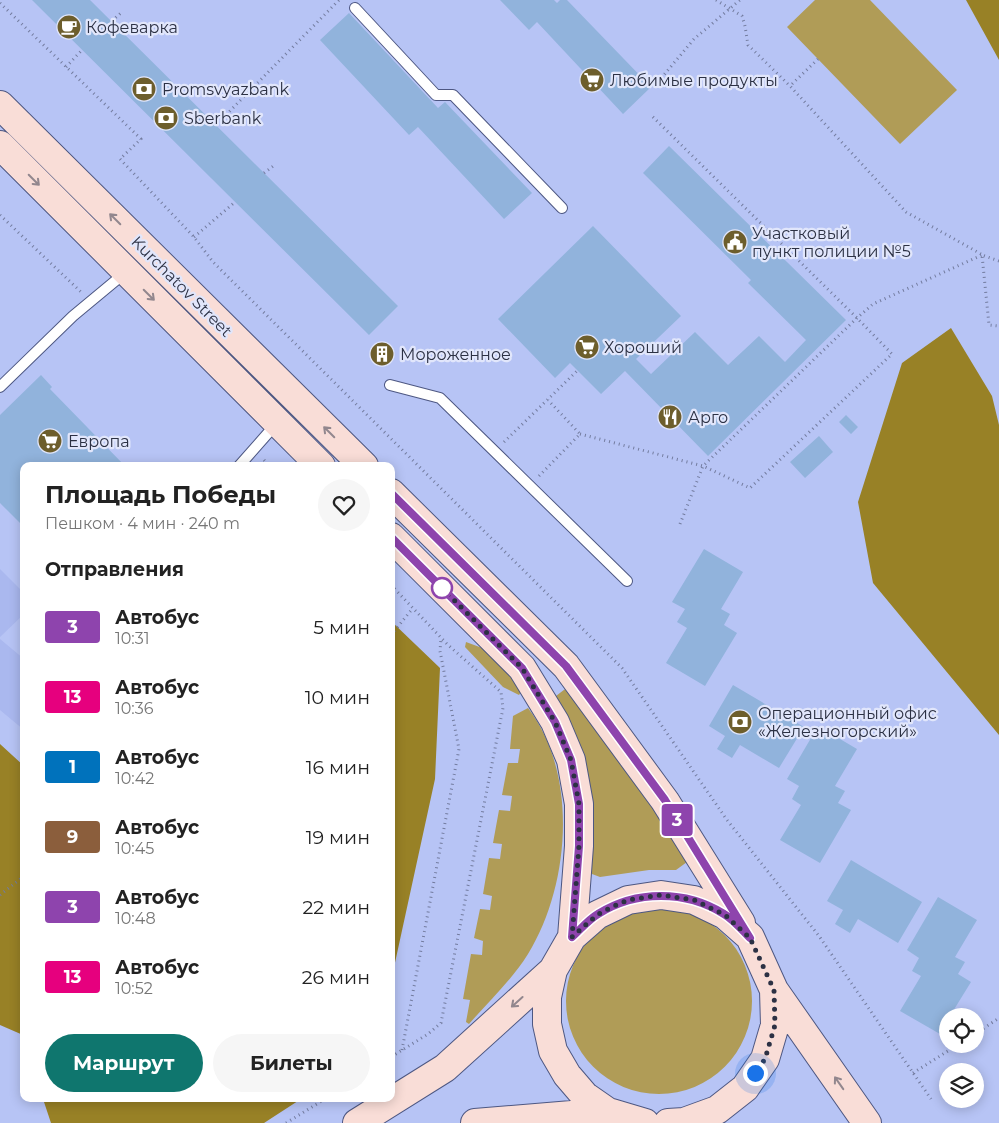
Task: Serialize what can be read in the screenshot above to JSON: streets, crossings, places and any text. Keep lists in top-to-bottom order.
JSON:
{
  "streets": {
    "main road": ["Kurchatov Street"]
  },
  "places": {
    "cafe": ["Кофеварка"],
    "supermarket": ["Любимые продукты", "Хороший", "Европа"],
    "bank": ["Promsvyazbank", "Sberbank", "Операционный офис «Железногорский»"],
    "public building": ["Участковый пункт полиции №5"],
    "building": ["Мороженное"],
    "restaurant": ["Арго"]
  },
  "lines": ["bus line 3"],
  "page": {
    "on_map": "3",
    "heading": [
      ["Площадь Победы", "Пешком · 4 мин · 240 m"],
      "Отправления"
    ],
    "list": [
      {
        "mark": "3",
        "name": "Автобус",
        "note": "10:31",
        "value": "5 мин"
      },
      {
        "mark": "13",
        "name": "Автобус",
        "note": "10:36",
        "value": "10 мин"
      },
      {
        "mark": "1",
        "name": "Автобус",
        "note": "10:42",
        "value": "16 мин"
      },
      {
        "mark": "9",
        "name": "Автобус",
        "note": "10:45",
        "value": "19 мин"
      },
      {
        "mark": "3",
        "name": "Автобус",
        "note": "10:48",
        "value": "22 мин"
      },
      {
        "mark": "13",
        "name": "Автобус",
        "note": "10:52",
        "value": "26 мин"
      }
    ],
    "buttons": ["Маршрут", "Билеты"]
  }
}
